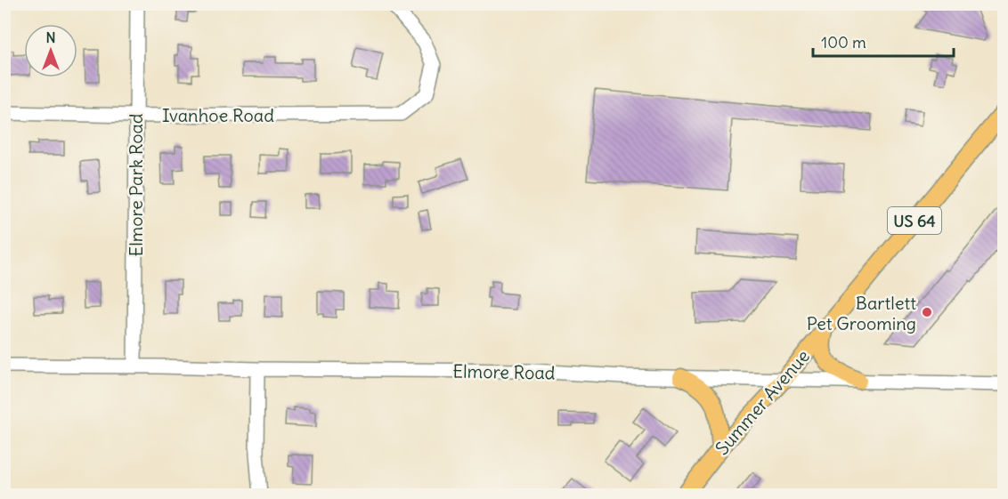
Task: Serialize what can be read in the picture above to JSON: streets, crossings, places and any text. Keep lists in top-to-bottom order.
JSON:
{
  "streets": {
    "main road": ["US 64", "Summer Avenue"],
    "street": ["Ivanhoe Road", "Elmore Park Road", "Elmore Road"]
  },
  "crossings": [
    ["Ivanhoe Road", "Elmore Park Road"],
    ["Elmore Park Road", "Elmore Road"],
    ["Elmore Road", "Summer Avenue"]
  ],
  "places": ["Bartlett Pet Grooming"],
  "scale_bar": "100 m",
  "north": "top"
}
